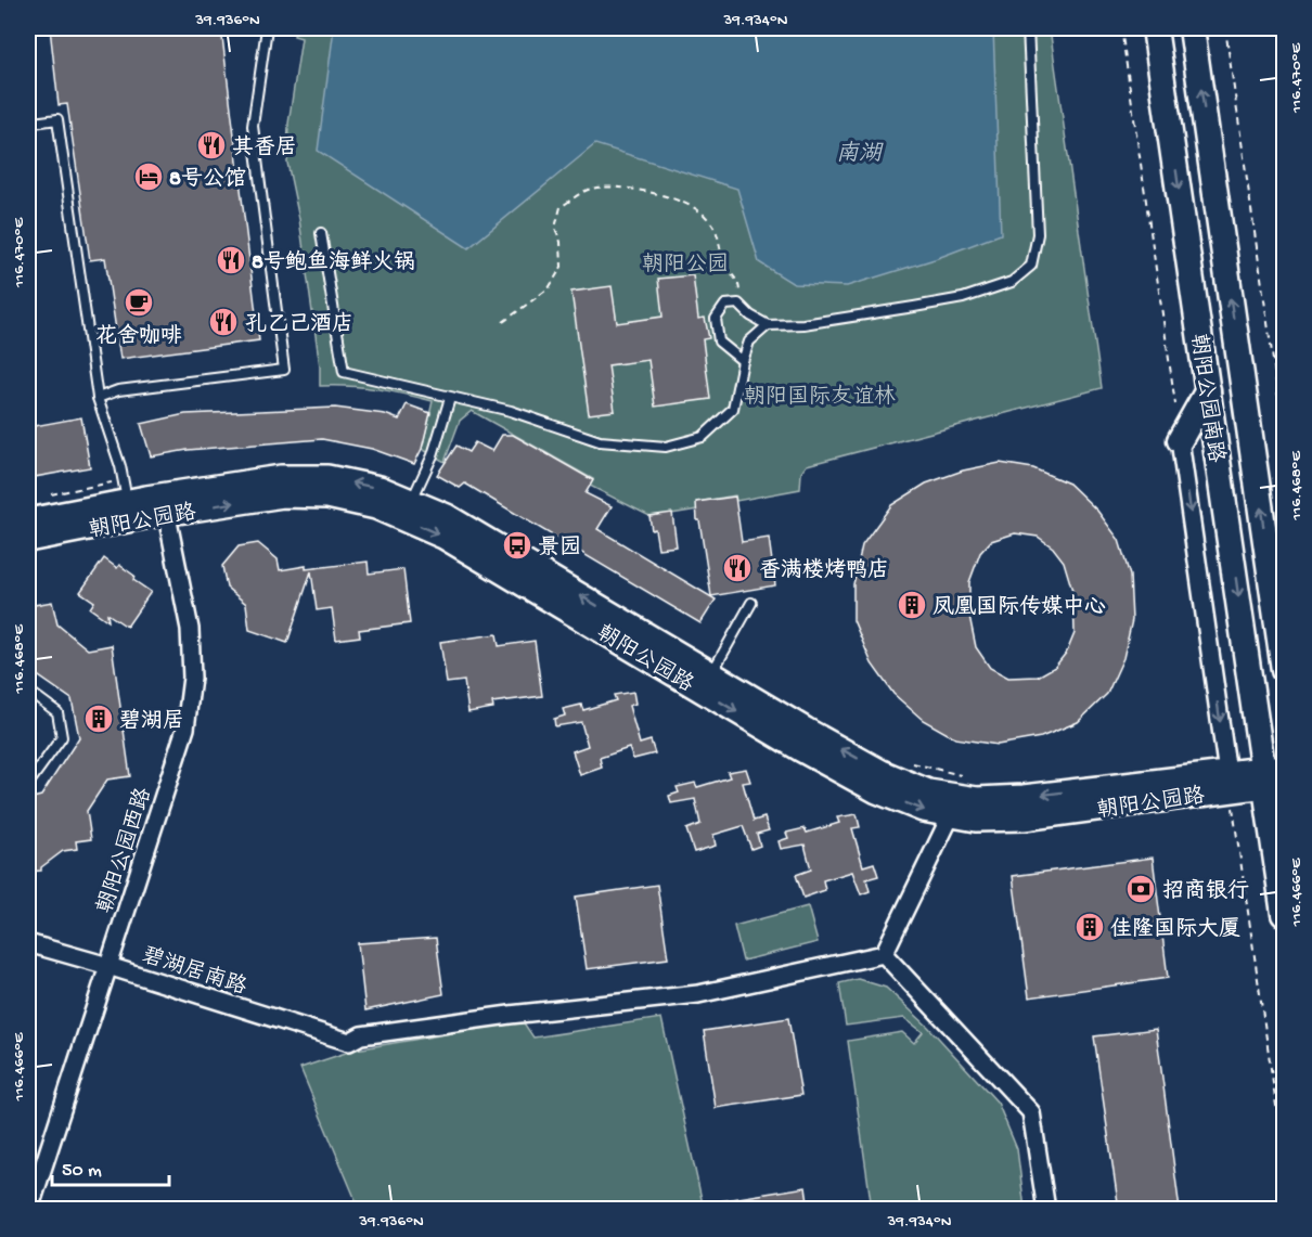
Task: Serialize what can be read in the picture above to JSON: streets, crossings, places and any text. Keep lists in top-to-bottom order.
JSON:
{
  "streets": {
    "main road": ["朝阳公园南路", "朝阳公园路"],
    "street": ["朝阳公园西路", "碧湖居南路"]
  },
  "crossings": [
    ["朝阳公园南路", "朝阳公园路"],
    ["朝阳公园路", "朝阳公园西路"],
    ["朝阳公园西路", "碧湖居南路"]
  ],
  "water": ["南湖"],
  "parks": ["朝阳公园", "朝阳国际友谊林"],
  "places": {
    "restaurant": [
      "其香居",
      "8号鲍鱼海鲜火锅",
      "孔乙己酒店",
      "香满楼烤鸭店"
    ],
    "hotel": ["8号公馆"],
    "cafe": ["花舍咖啡"],
    "bus stop": ["景园"],
    "building": ["凤凰国际传媒中心", "碧湖居", "佳隆国际大厦"],
    "bank": ["招商银行"]
  },
  "scale_bar": "50 m",
  "coordinates": [
    "39.936°N",
    "39.934°N",
    "116.470°E",
    "116.468°E",
    "116.466°E"
  ]
}
